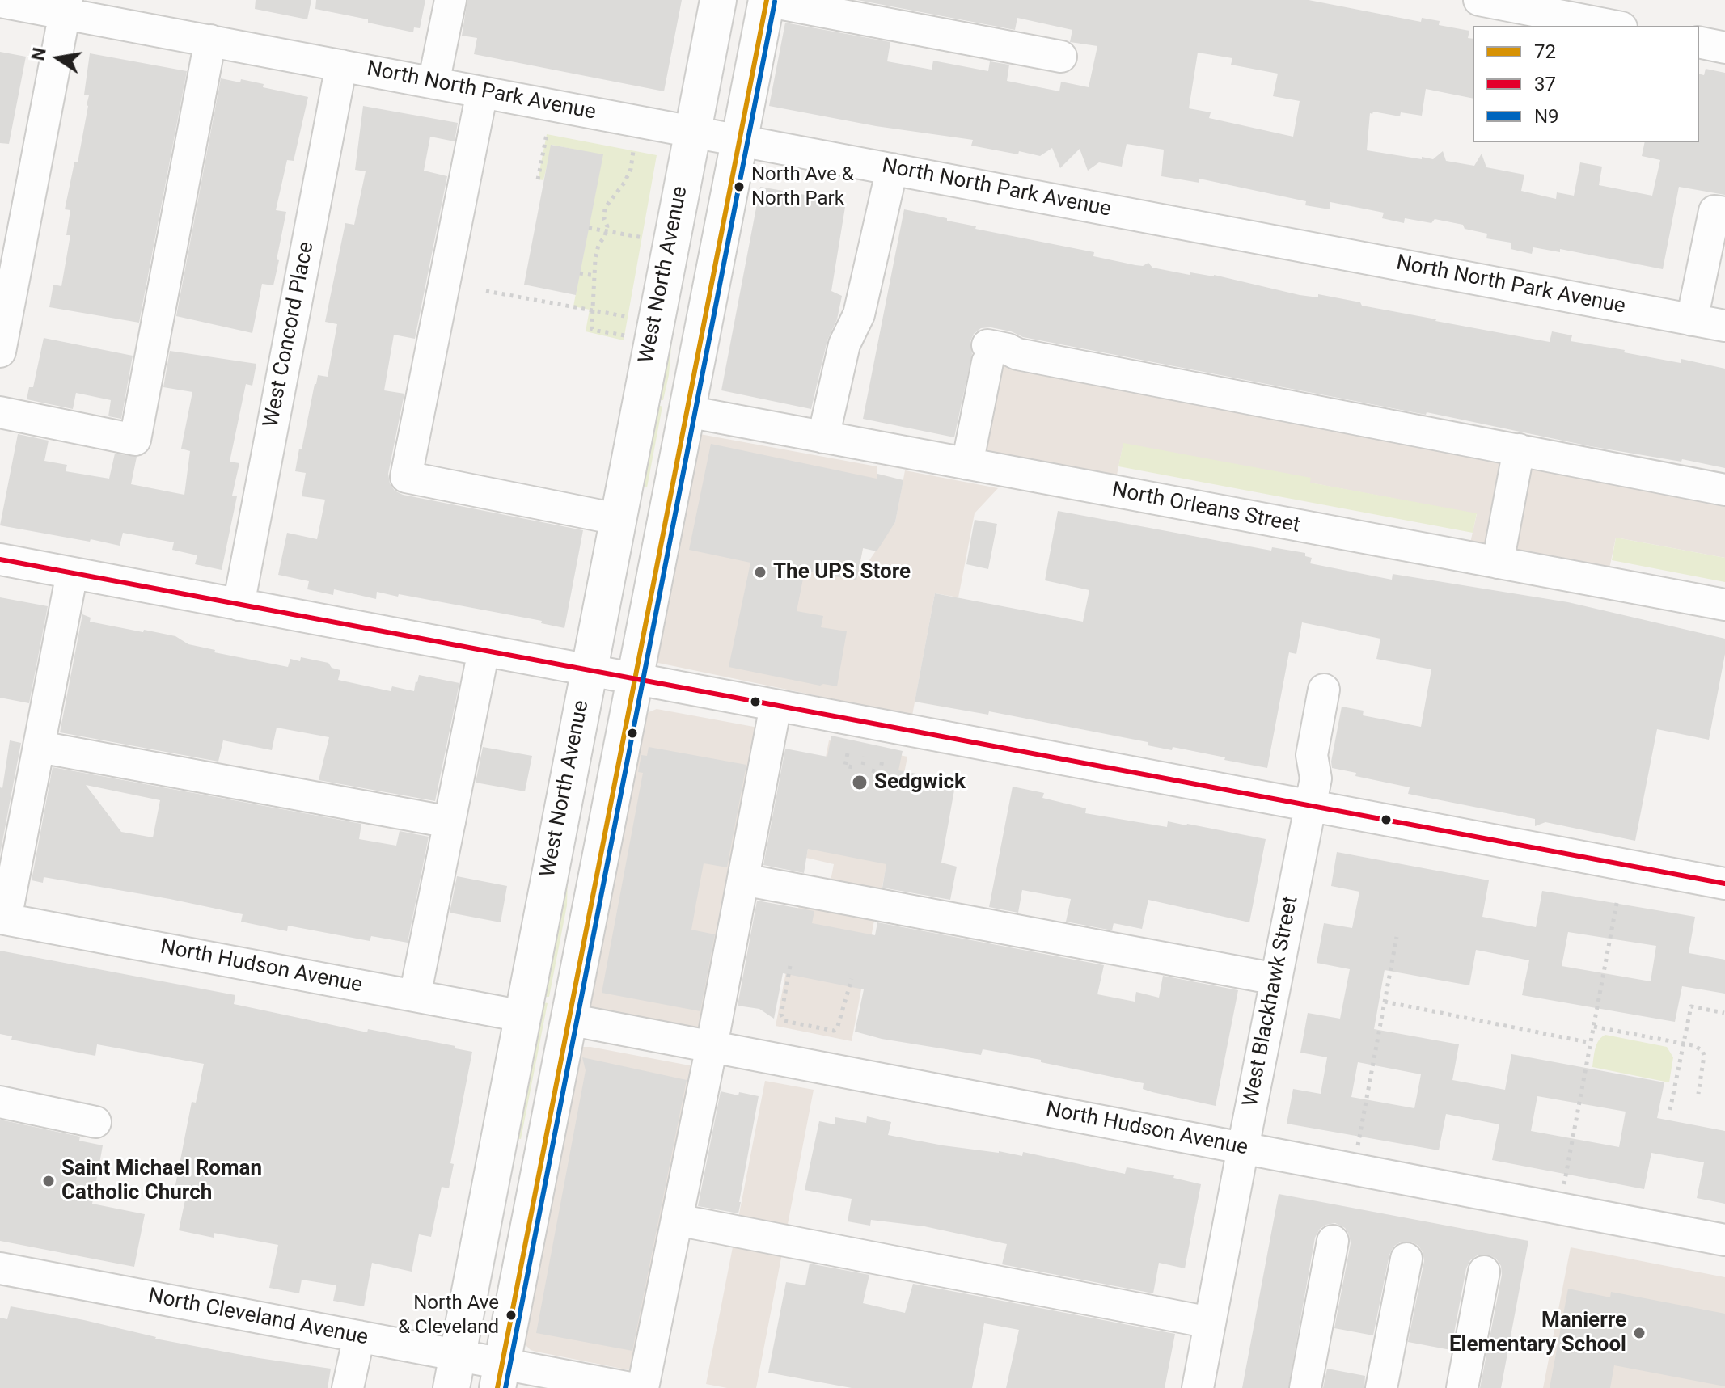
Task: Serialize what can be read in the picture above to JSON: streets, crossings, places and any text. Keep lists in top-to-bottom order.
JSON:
{
  "streets": {
    "main road": ["West North Avenue"],
    "street": [
      "North North Park Avenue",
      "West Concord Place",
      "North Orleans Street",
      "North Hudson Avenue",
      "West Blackhawk Street",
      "North Cleveland Avenue"
    ]
  },
  "crossings": [
    ["North North Park Avenue", "West North Avenue"],
    ["North North Park Avenue", "West Concord Place"],
    ["West North Avenue", "North Hudson Avenue"],
    ["West North Avenue", "North Cleveland Avenue"],
    ["North Hudson Avenue", "West Blackhawk Street"]
  ],
  "places": [
    "North Ave & North Park",
    "The UPS Store",
    "Sedgwick",
    "Saint Michael Roman Catholic Church",
    "North Ave & Cleveland",
    "Manierre Elementary School"
  ],
  "lines": ["transit line 72", "transit line N9", "transit line 37"],
  "legend": ["72", "37", "N9"],
  "north": "left"
}
